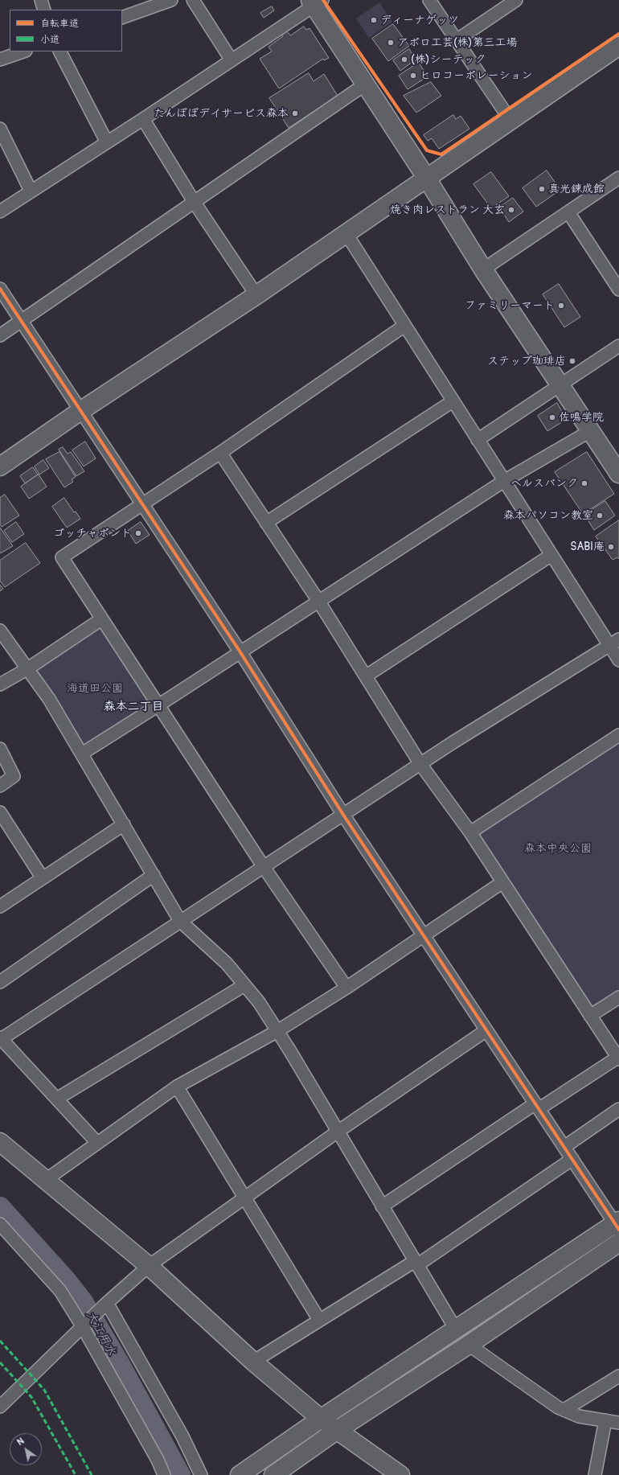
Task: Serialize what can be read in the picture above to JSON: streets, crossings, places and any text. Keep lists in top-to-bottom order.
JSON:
{
  "districts": ["森本二丁目"],
  "water": ["大江用水"],
  "parks": ["海道田公園", "森本中央公園"],
  "places": [
    "ディーナゲッツ",
    "アポロ工芸(株)第三工場",
    "(株)シーテック",
    "ヒロコーポレーション",
    "たんぽぽデイサービス森本",
    "真光錬成館",
    "焼き肉レストラン 大玄",
    "ファミリーマート",
    "ステップ珈琲店",
    "佐鳴学院",
    "ヘルスバンク",
    "森本パソコン教室",
    "ゴッチャポント",
    "SABI庵"
  ],
  "legend": ["自転車道", "小道"],
  "north": "top left"
}
